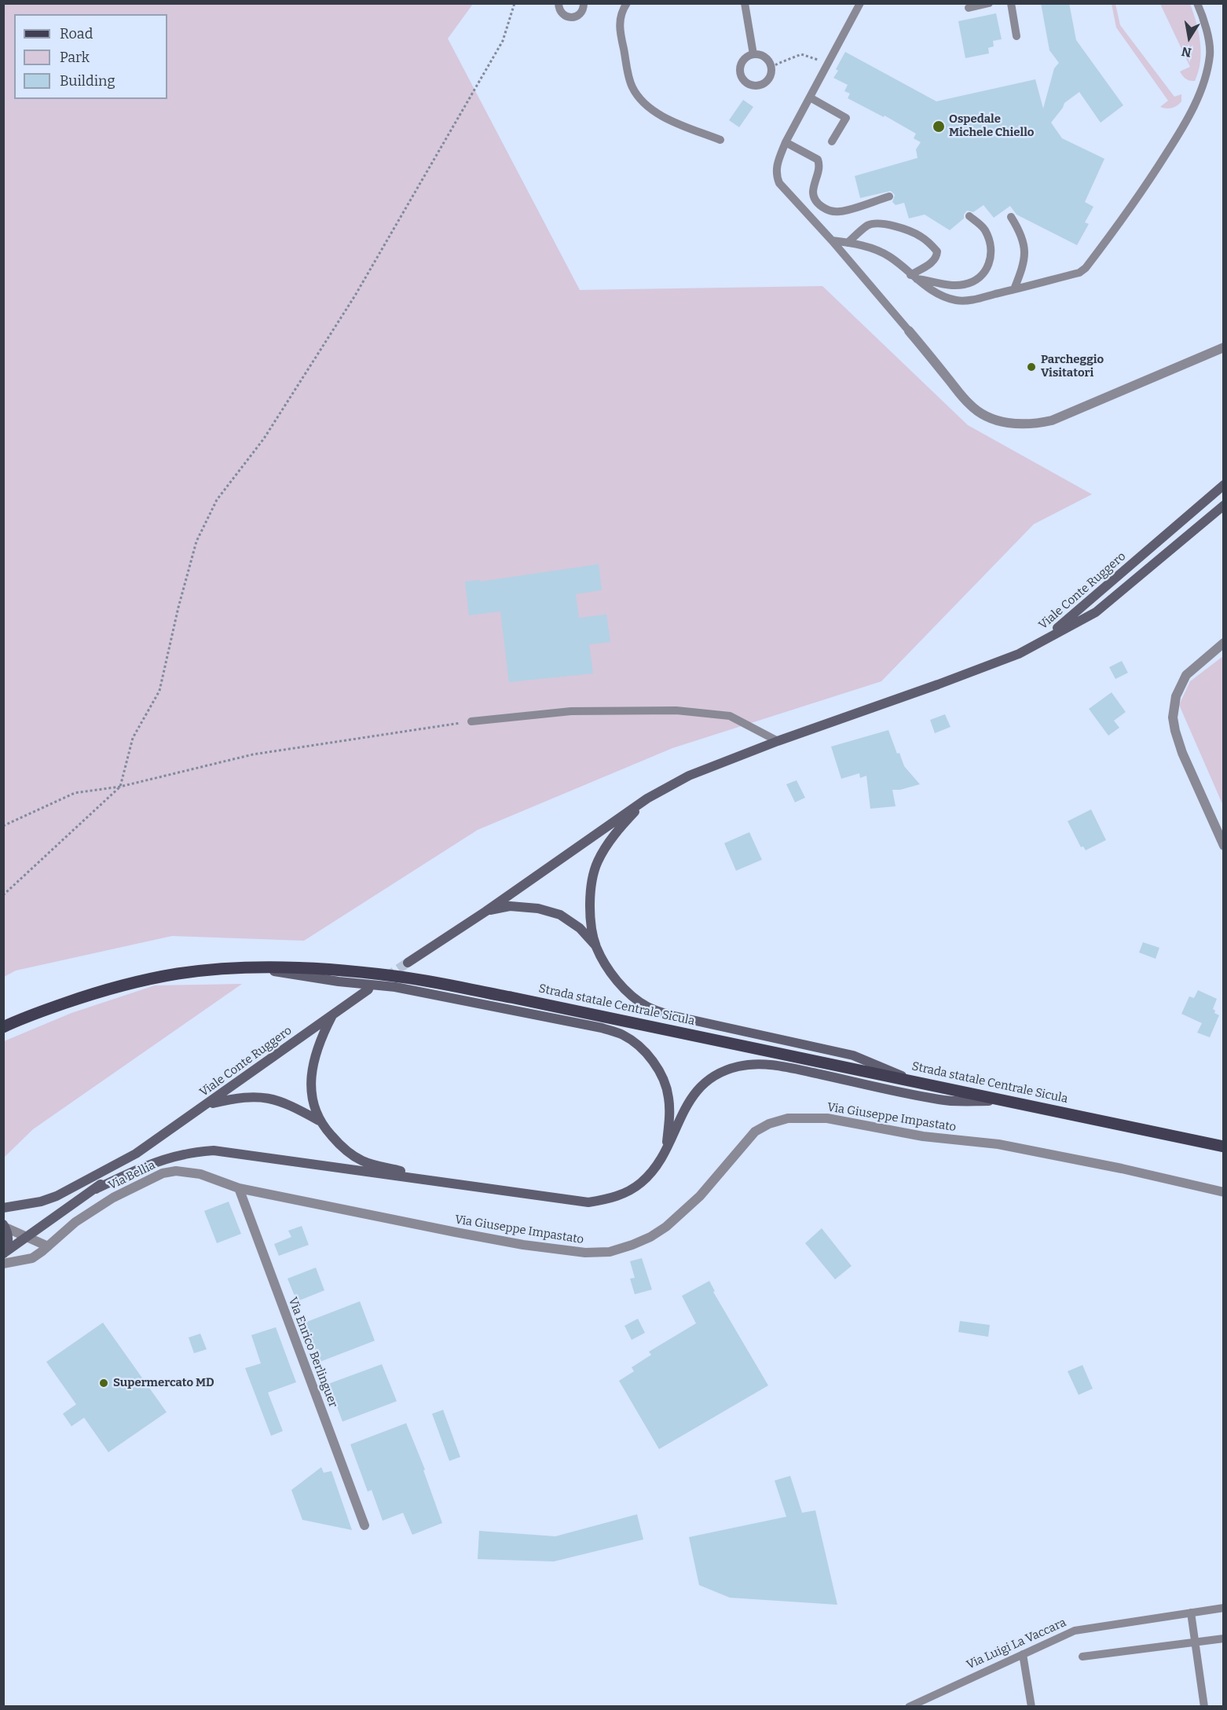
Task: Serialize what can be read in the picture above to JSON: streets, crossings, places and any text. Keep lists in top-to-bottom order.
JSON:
{
  "streets": {
    "main road": ["Viale Conte Ruggero", "Strada statale Centrale Sicula"],
    "street": ["Via Giuseppe Impastato", "Via Bellia", "Via Enrico Berlinguer"],
    "lane": ["Via Luigi La Vaccara"]
  },
  "crossings": [
    ["Via Giuseppe Impastato", "Via Bellia"],
    ["Via Giuseppe Impastato", "Via Enrico Berlinguer"],
    ["Via Bellia", "Via Enrico Berlinguer"]
  ],
  "places": ["Ospedale Michele Chiello", "Parcheggio Visitatori", "Supermercato MD"],
  "legend": ["Road", "Park", "Building"],
  "north": "bottom"
}
